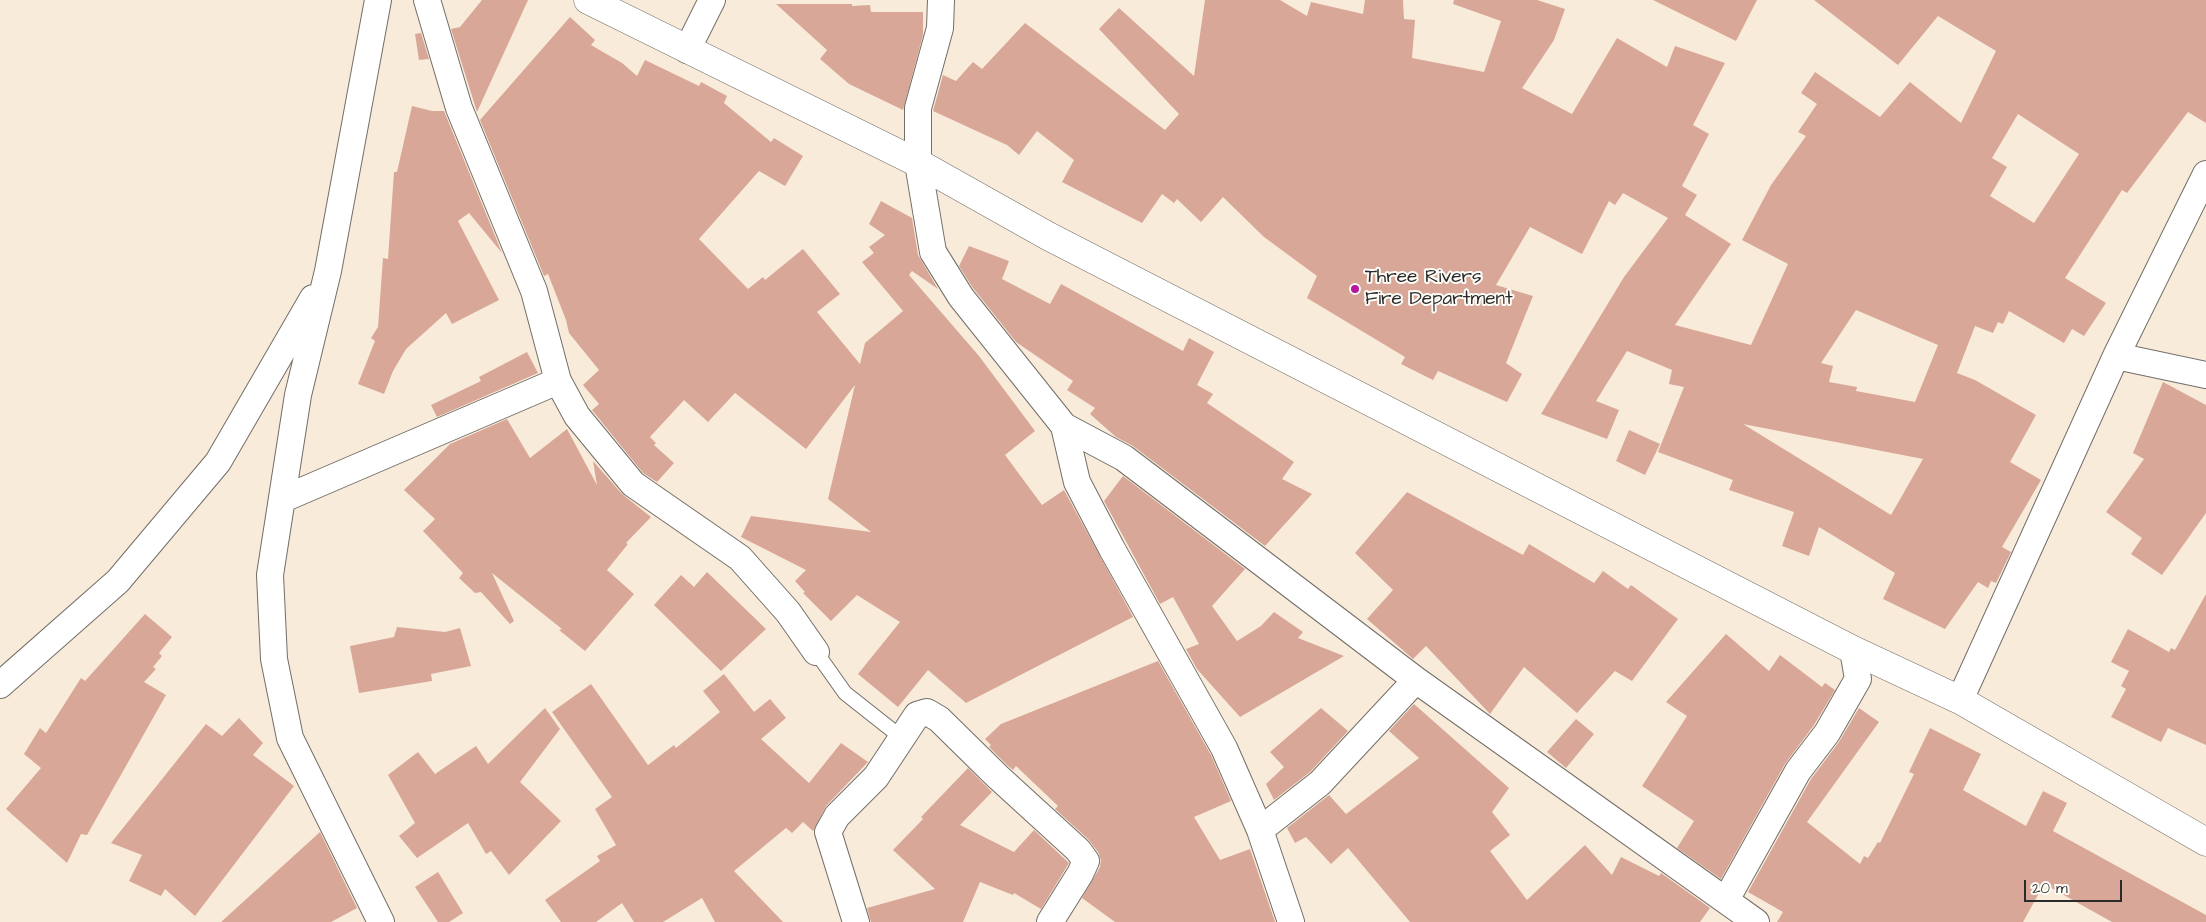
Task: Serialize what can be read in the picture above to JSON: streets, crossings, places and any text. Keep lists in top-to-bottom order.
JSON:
{
  "places": ["Three Rivers Fire Department"],
  "scale_bar": "20 m"
}
